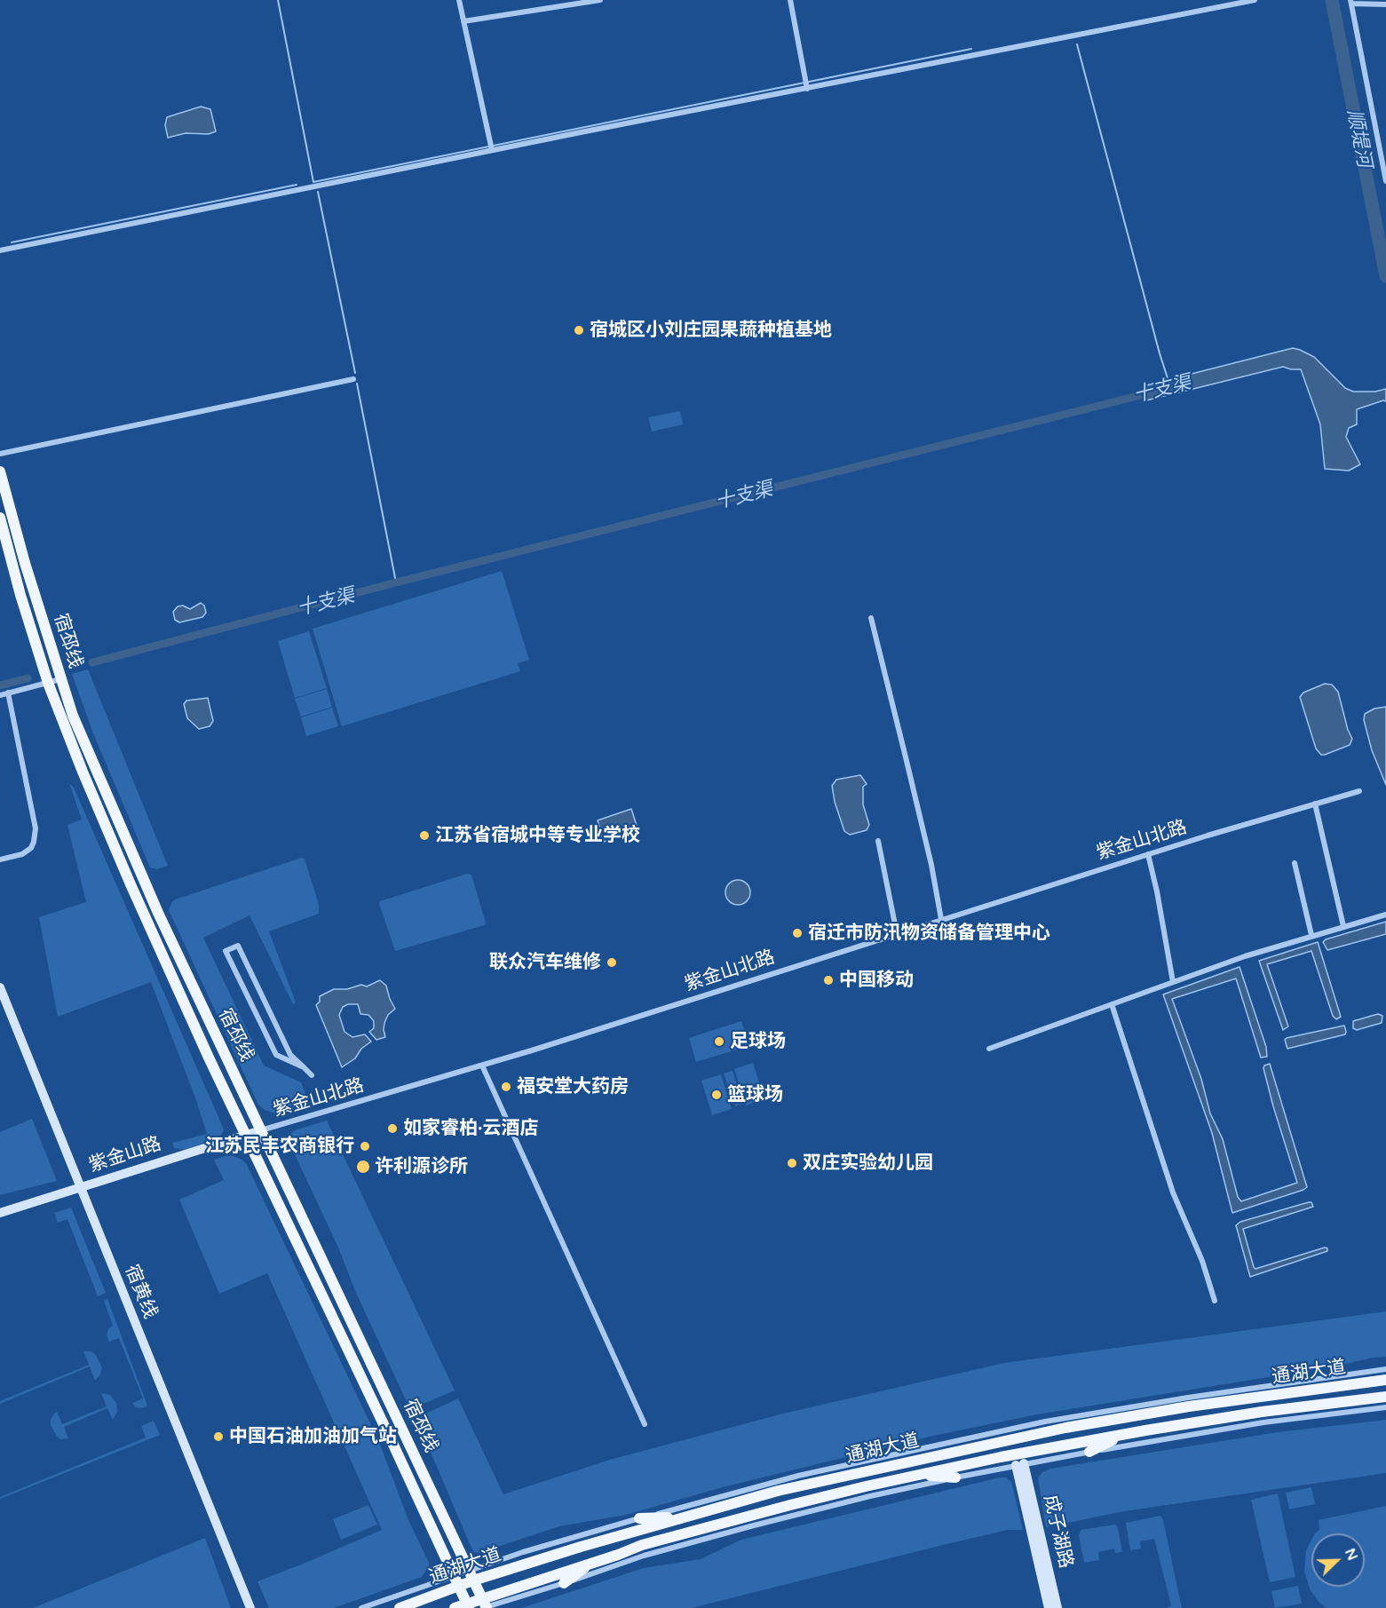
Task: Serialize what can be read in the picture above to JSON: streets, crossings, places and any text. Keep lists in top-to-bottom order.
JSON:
{
  "streets": {
    "main road": [
      "宿邳线",
      "紫金山路",
      "宿黄线",
      "通湖大道",
      "成子湖路"
    ],
    "street": ["紫金山北路"]
  },
  "crossings": [
    ["宿邳线", "紫金山北路"],
    ["宿邳线", "紫金山路"],
    ["宿邳线", "通湖大道"],
    ["紫金山北路", "紫金山路"],
    ["紫金山路", "宿黄线"]
  ],
  "water": ["顺堤河", "十支渠"],
  "places": [
    "宿城区小刘庄园果蔬种植基地",
    "江苏省宿城中等专业学校",
    "宿迁市防汛物资储备管理中心",
    "联众汽车维修",
    "中国移动",
    "足球场",
    "福安堂大药房",
    "篮球场",
    "如家睿柏·云酒店",
    "江苏民丰农商银行",
    "双庄实验幼儿园",
    "许利源诊所",
    "中国石油加油加气站"
  ],
  "north": "top right"
}
